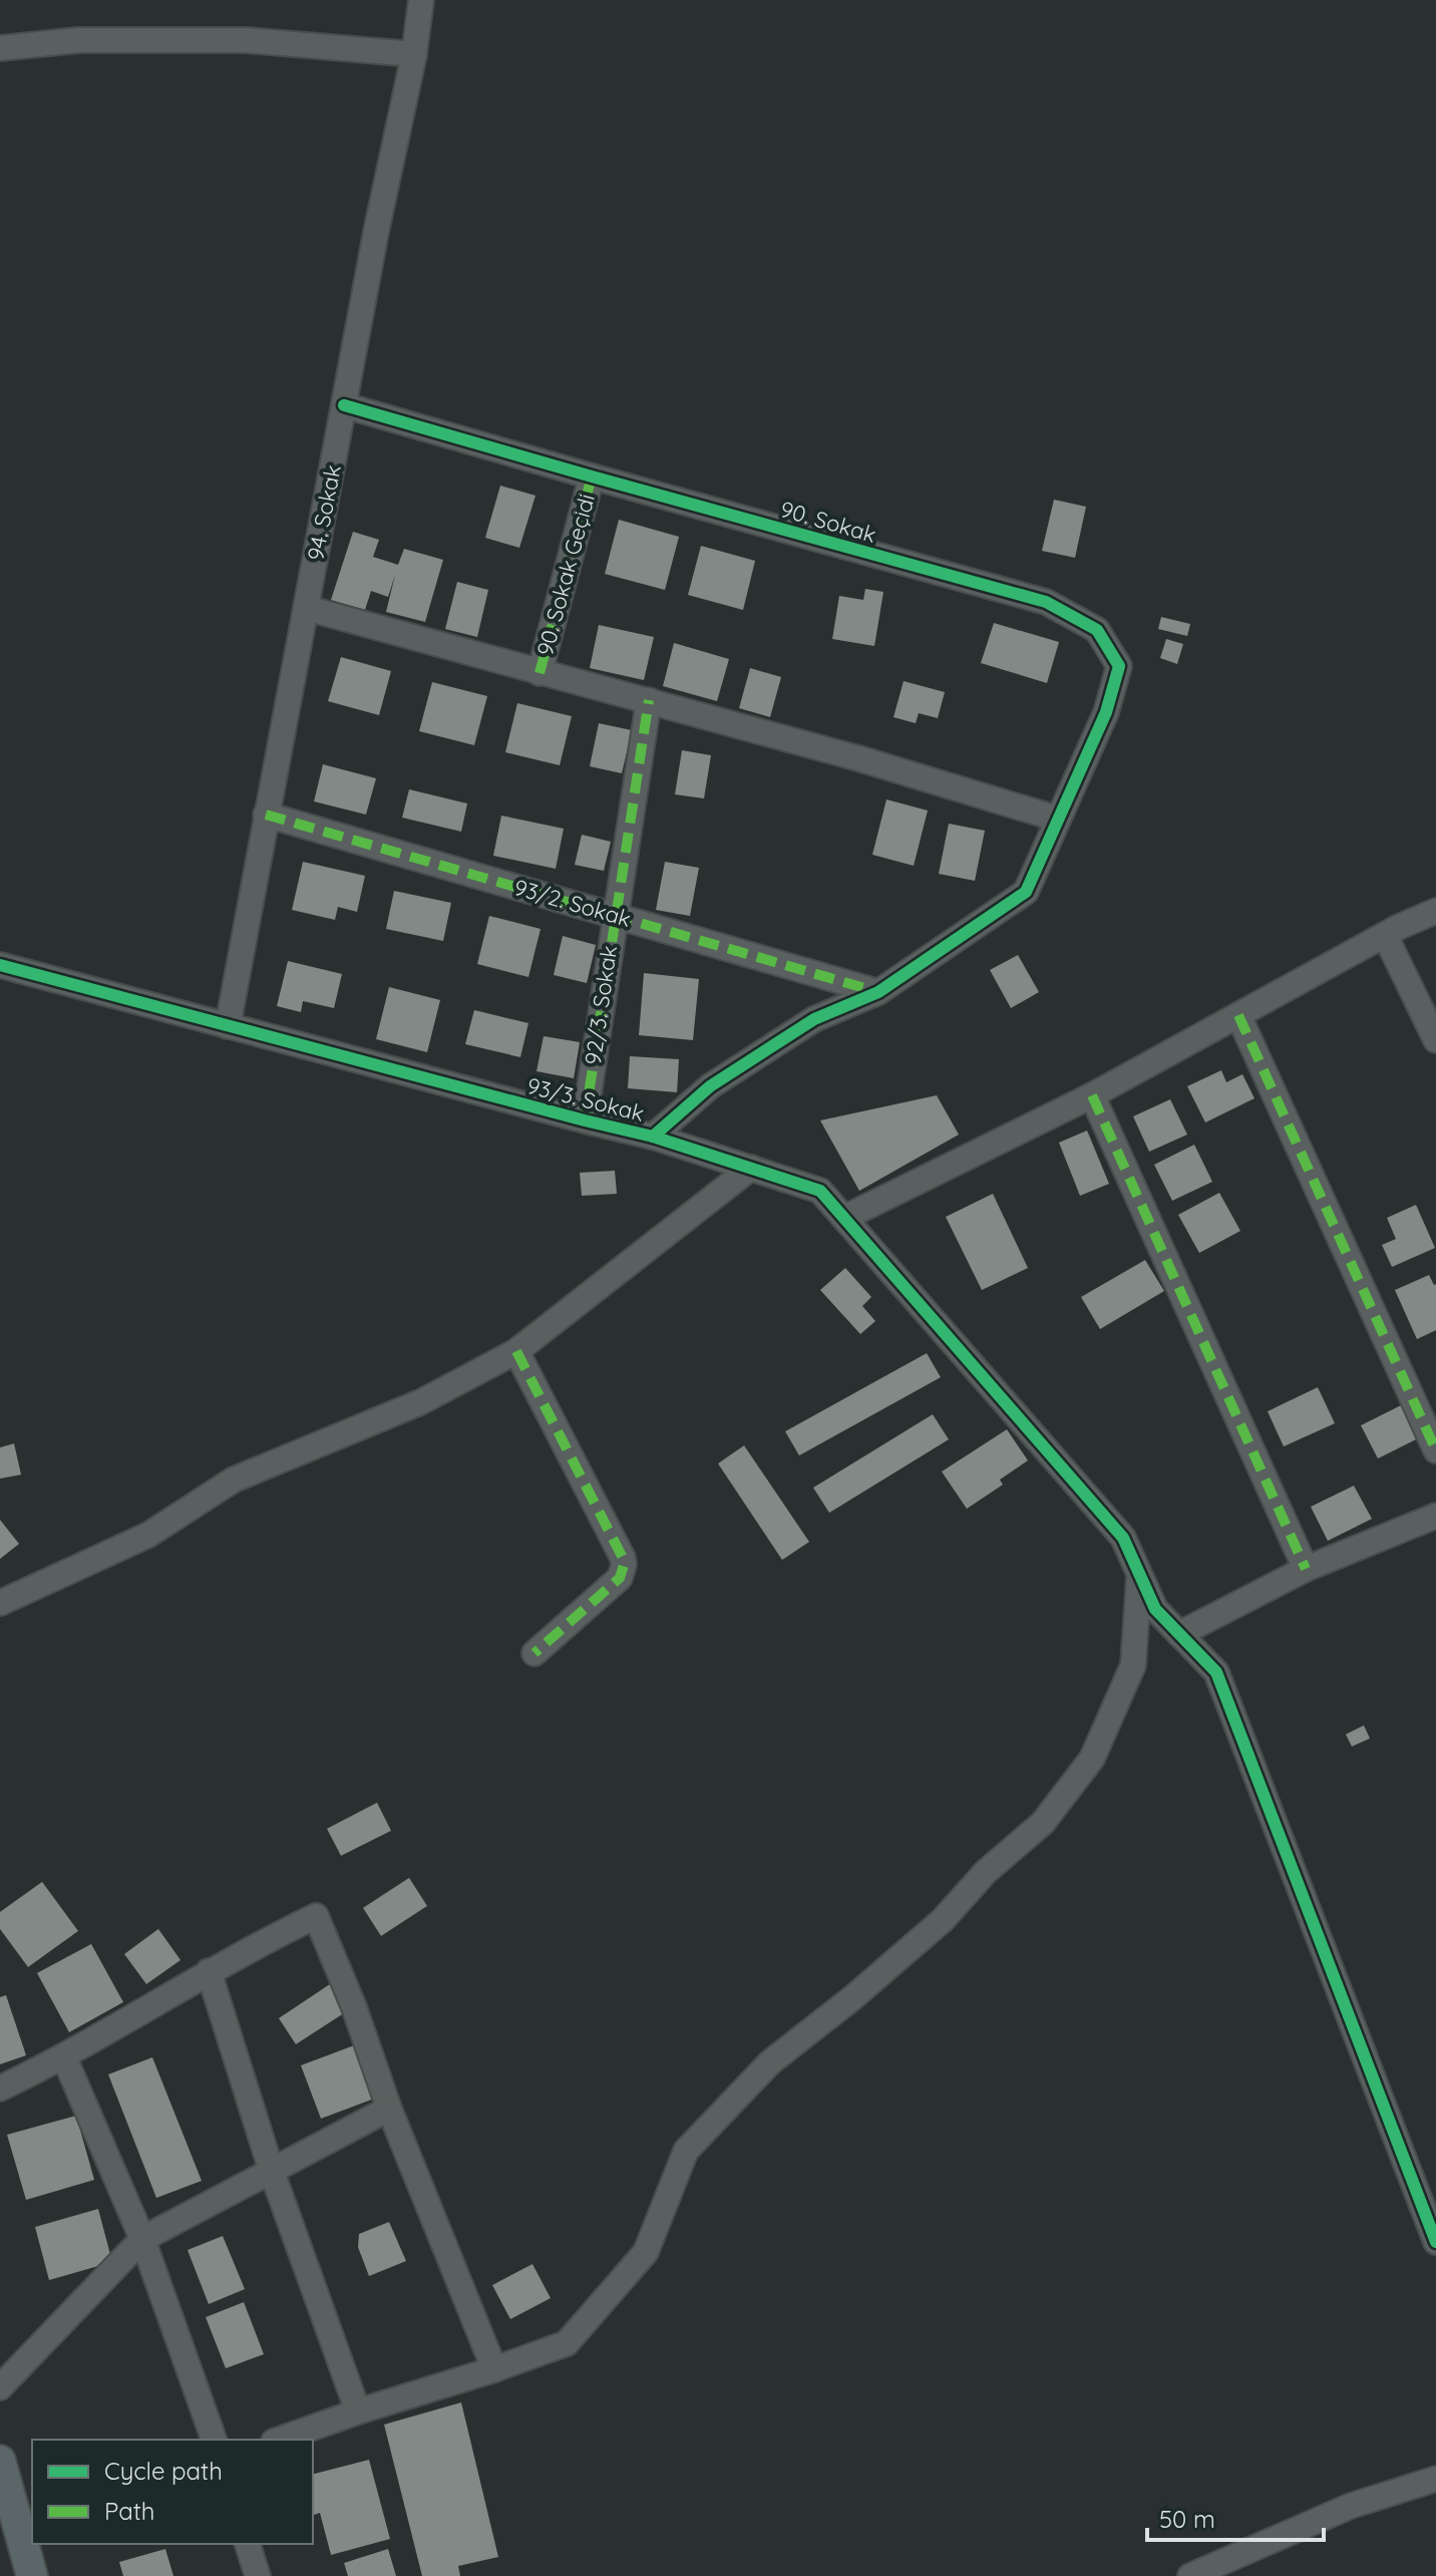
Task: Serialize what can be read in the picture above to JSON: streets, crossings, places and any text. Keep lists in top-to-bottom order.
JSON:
{
  "streets": {
    "street": [
      "94. Sokak",
      "90. Sokak",
      "90. Sokak Geçidi",
      "93/2. Sokak",
      "92/3. Sokak",
      "93/3. Sokak"
    ]
  },
  "crossings": [
    ["94. Sokak", "90. Sokak"],
    ["94. Sokak", "93/2. Sokak"],
    ["94. Sokak", "93/3. Sokak"],
    ["90. Sokak", "90. Sokak Geçidi"],
    ["90. Sokak", "93/3. Sokak"],
    ["93/2. Sokak", "92/3. Sokak"],
    ["93/2. Sokak", "93/3. Sokak"],
    ["92/3. Sokak", "93/3. Sokak"]
  ],
  "legend": ["Cycle path", "Path"],
  "scale_bar": "50 m"
}
